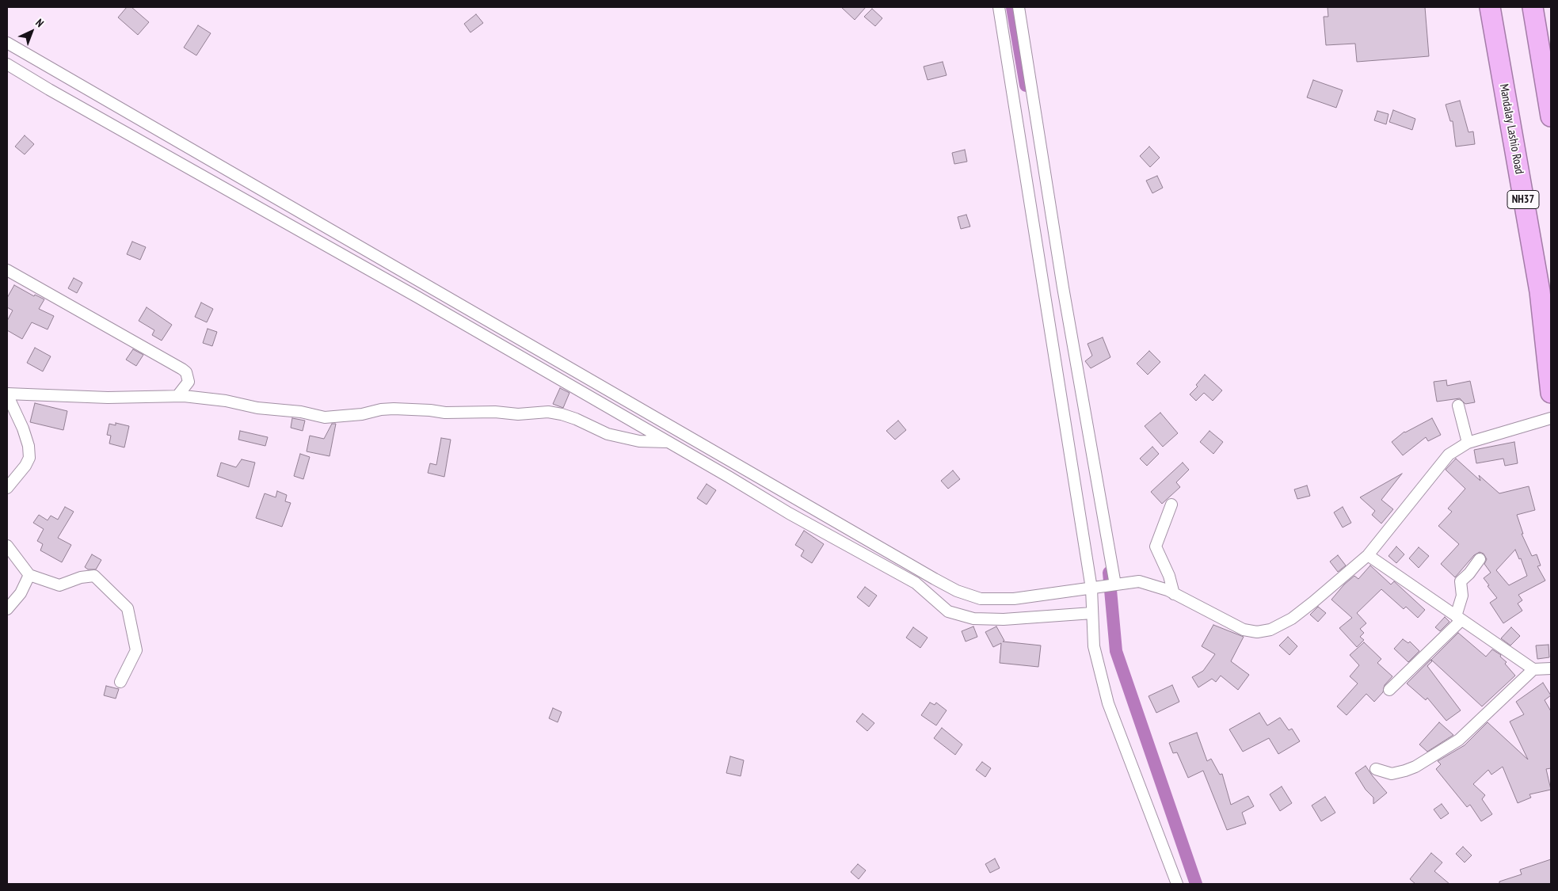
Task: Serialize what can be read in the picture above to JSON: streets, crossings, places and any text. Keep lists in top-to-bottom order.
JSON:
{
  "streets": {
    "highway": ["Mandalay Lashio Road", "NH37"]
  },
  "north": "top right"
}
